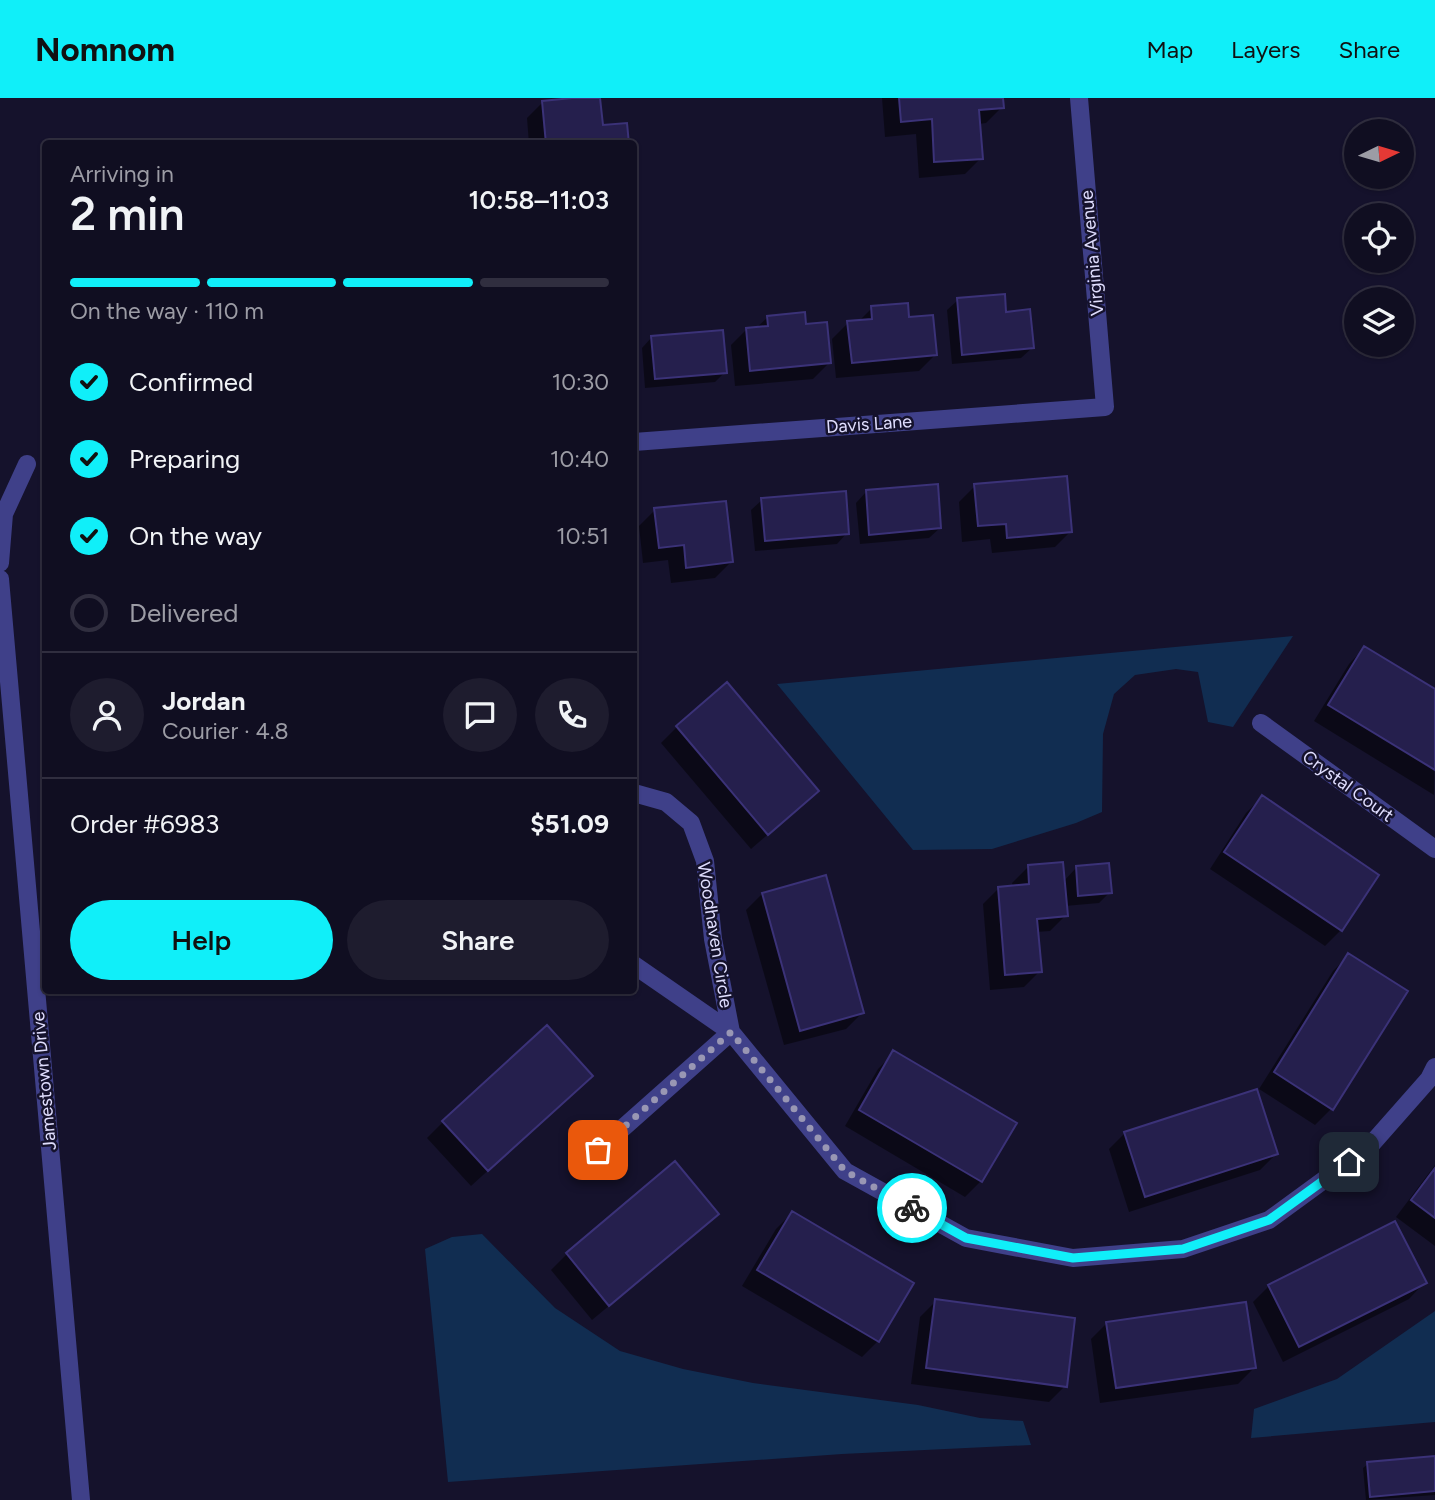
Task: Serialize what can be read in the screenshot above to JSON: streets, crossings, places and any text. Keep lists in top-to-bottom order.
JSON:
{
  "streets": {
    "street": [
      "Virginia Avenue",
      "Davis Lane",
      "Crystal Court",
      "Woodhaven Circle",
      "Jamestown Drive"
    ]
  },
  "crossings": [
    ["Virginia Avenue", "Davis Lane"]
  ],
  "north": "right",
  "page": {
    "header": "Nomnom",
    "nav": ["Map", "Layers", "Share"],
    "heading": ["2 min", "Arriving in", "10:58–11:03"],
    "panel": [
      "Jordan",
      "Courier · 4.8",
      "Order #6983",
      "$51.09"
    ],
    "bar": "On the way · 110 m",
    "list": [
      ["Confirmed", "10:30"],
      ["Preparing", "10:40"],
      ["On the way", "10:51"],
      "Delivered"
    ],
    "buttons": ["Help", "Share"]
  }
}
